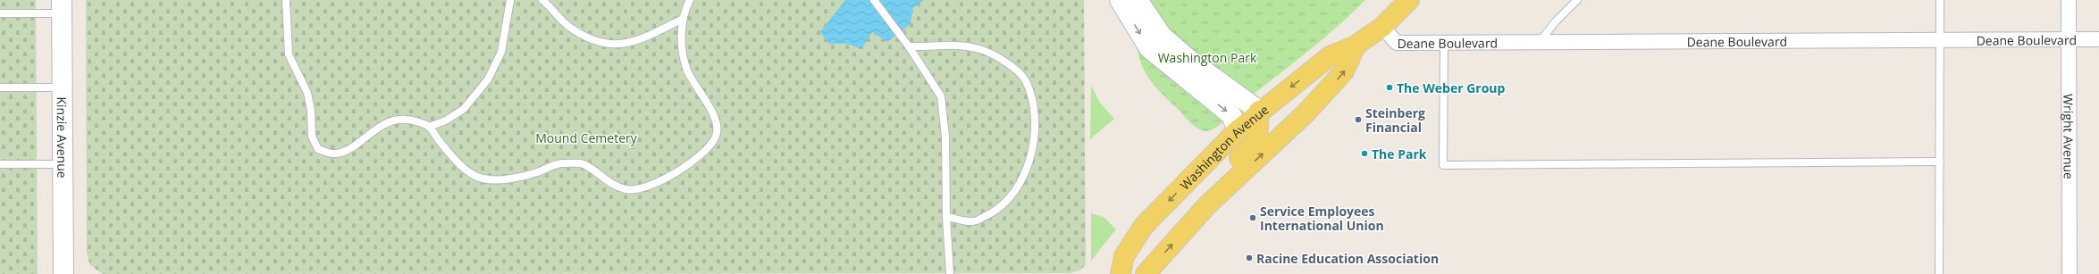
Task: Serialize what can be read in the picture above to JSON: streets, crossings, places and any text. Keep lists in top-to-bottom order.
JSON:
{
  "streets": {
    "main road": ["Washington Avenue"],
    "street": ["Deane Boulevard", "Kinzie Avenue", "Wright Avenue"]
  },
  "crossings": [
    ["Deane Boulevard", "Wright Avenue"],
    ["Deane Boulevard", "Washington Avenue"]
  ],
  "parks": ["Washington Park", "Mound Cemetery"],
  "places": [
    "The Weber Group",
    "Steinberg Financial",
    "The Park",
    "Service Employees International Union",
    "Racine Education Association"
  ]
}
